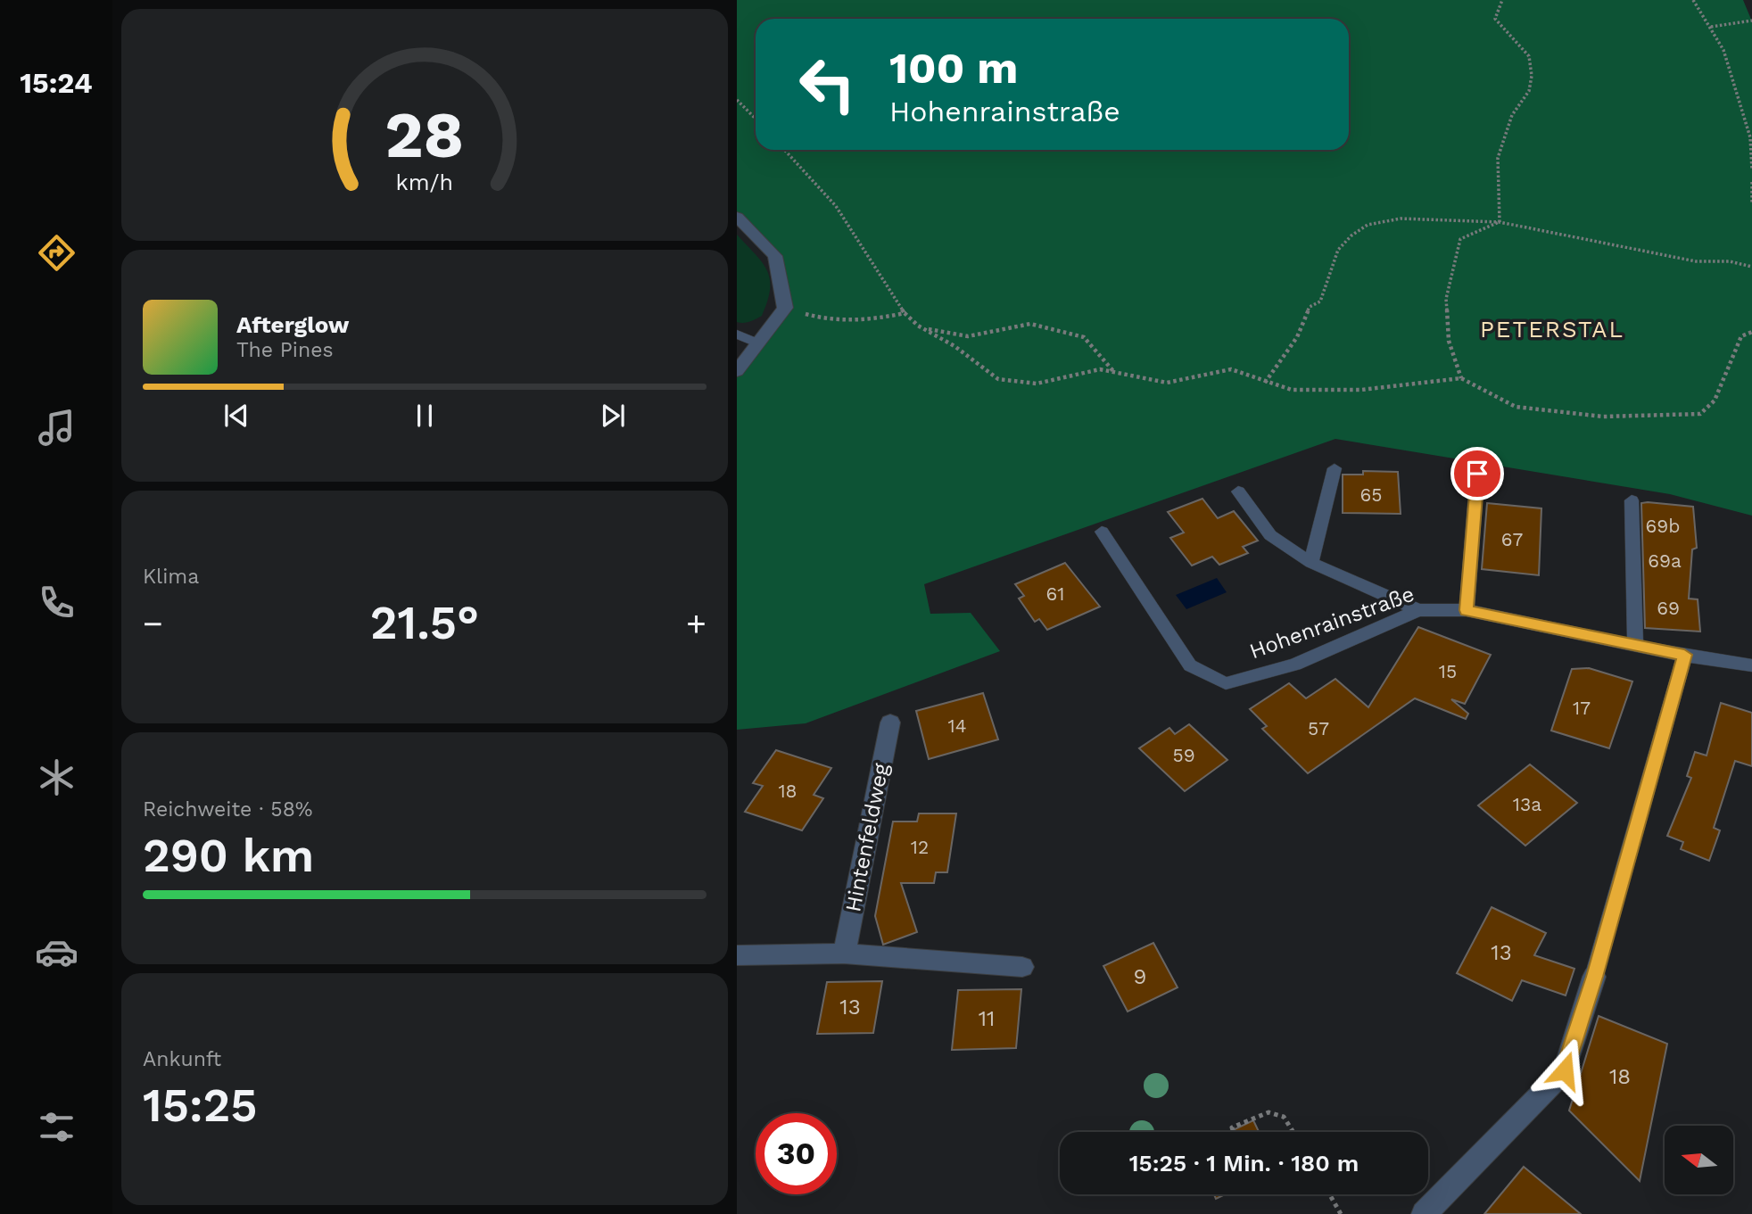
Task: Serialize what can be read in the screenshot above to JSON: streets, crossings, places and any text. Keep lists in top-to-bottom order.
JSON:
{
  "streets": {
    "street": ["Hintenfeldweg"],
    "lane": ["Hohenrainstraße"]
  },
  "districts": ["PETERSTAL"],
  "house_numbers": [
    "65",
    "69b",
    "67",
    "69a",
    "61",
    "69",
    "15",
    "17",
    "14",
    "57",
    "59",
    "18",
    "13a",
    "12",
    "13",
    "9",
    "13",
    "11",
    "18"
  ],
  "north": "left",
  "page": {
    "tabs": "15:24",
    "turn": ["100 m", "Hohenrainstraße"],
    "song": ["Afterglow", "The Pines"],
    "tile": [
      "Klima",
      ["Reichweite · 58%", "290 km"],
      ["Ankunft", "15:25"]
    ],
    "heat": ["−", "21.5°", "+"],
    "limit": "30",
    "trip": "15:25 · 1 Min. · 180 m",
    "gauge": ["28", "km/h"]
  }
}
